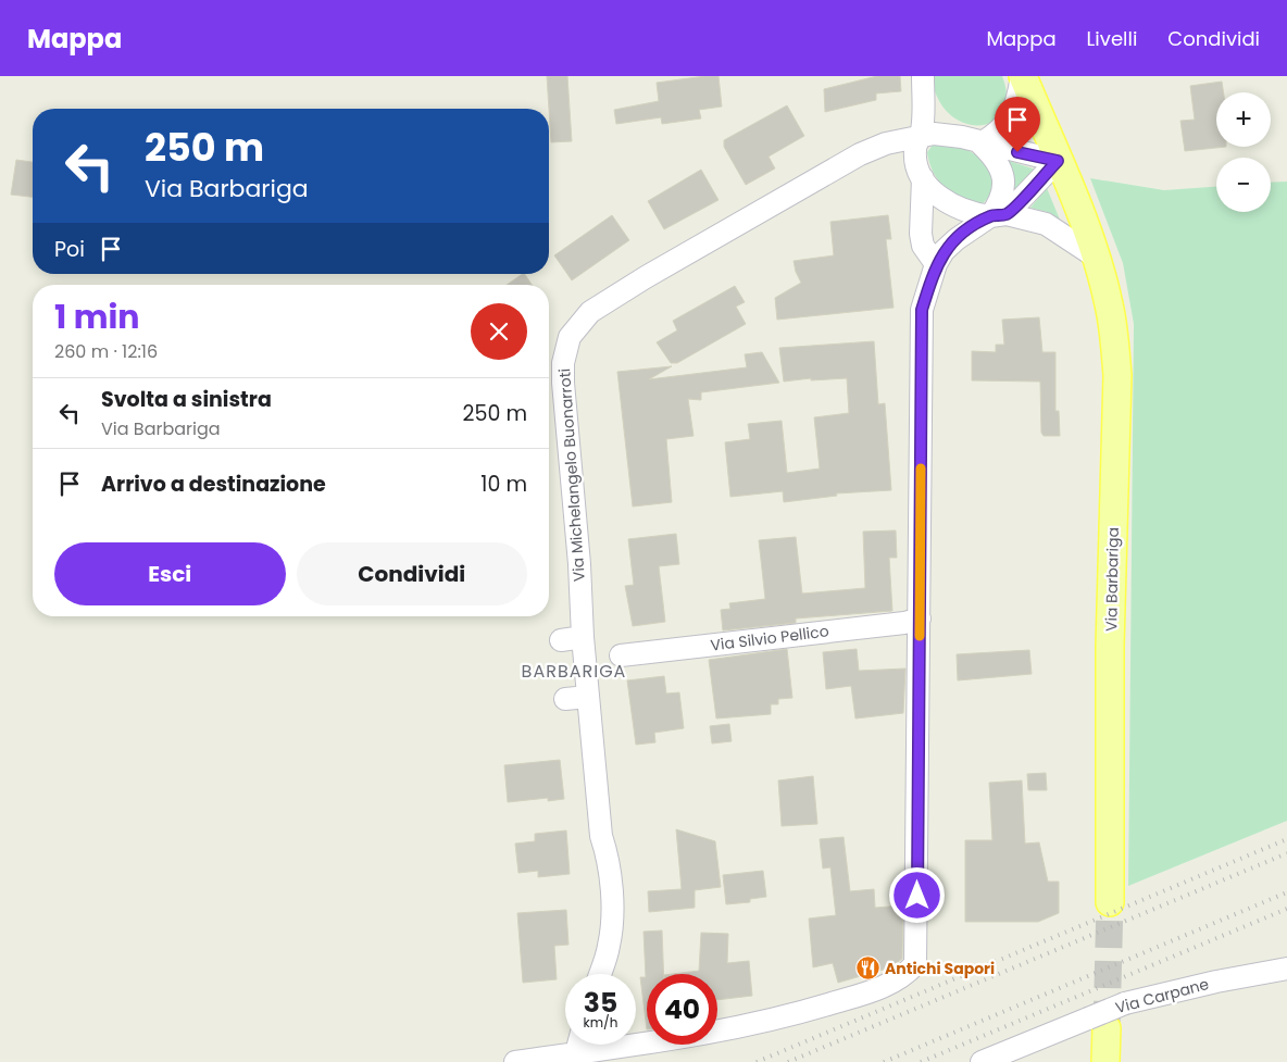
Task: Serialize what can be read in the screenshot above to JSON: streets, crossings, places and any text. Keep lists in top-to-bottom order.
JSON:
{
  "streets": {
    "main road": ["Via Barbariga"],
    "street": ["Via Michelangelo Buonarroti", "Via Silvio Pellico", "Via Carpane"]
  },
  "districts": ["BARBARIGA"],
  "places": {
    "restaurant": ["Antichi Sapori"]
  },
  "page": {
    "header": "Mappa",
    "nav": ["Mappa", "Livelli", "Condividi"],
    "map_buttons": ["+", "−"],
    "turn": ["250 m", "Via Barbariga"],
    "then": "Poi",
    "heading": ["1 min", "260 m · 12:16"],
    "list": [
      {
        "name": "Svolta a sinistra",
        "note": "Via Barbariga",
        "value": "250 m"
      },
      {
        "name": "Arrivo a destinazione",
        "value": "10 m"
      }
    ],
    "buttons": ["Esci", "Condividi"],
    "speed": "35 km/h",
    "limit": "40"
  }
}
